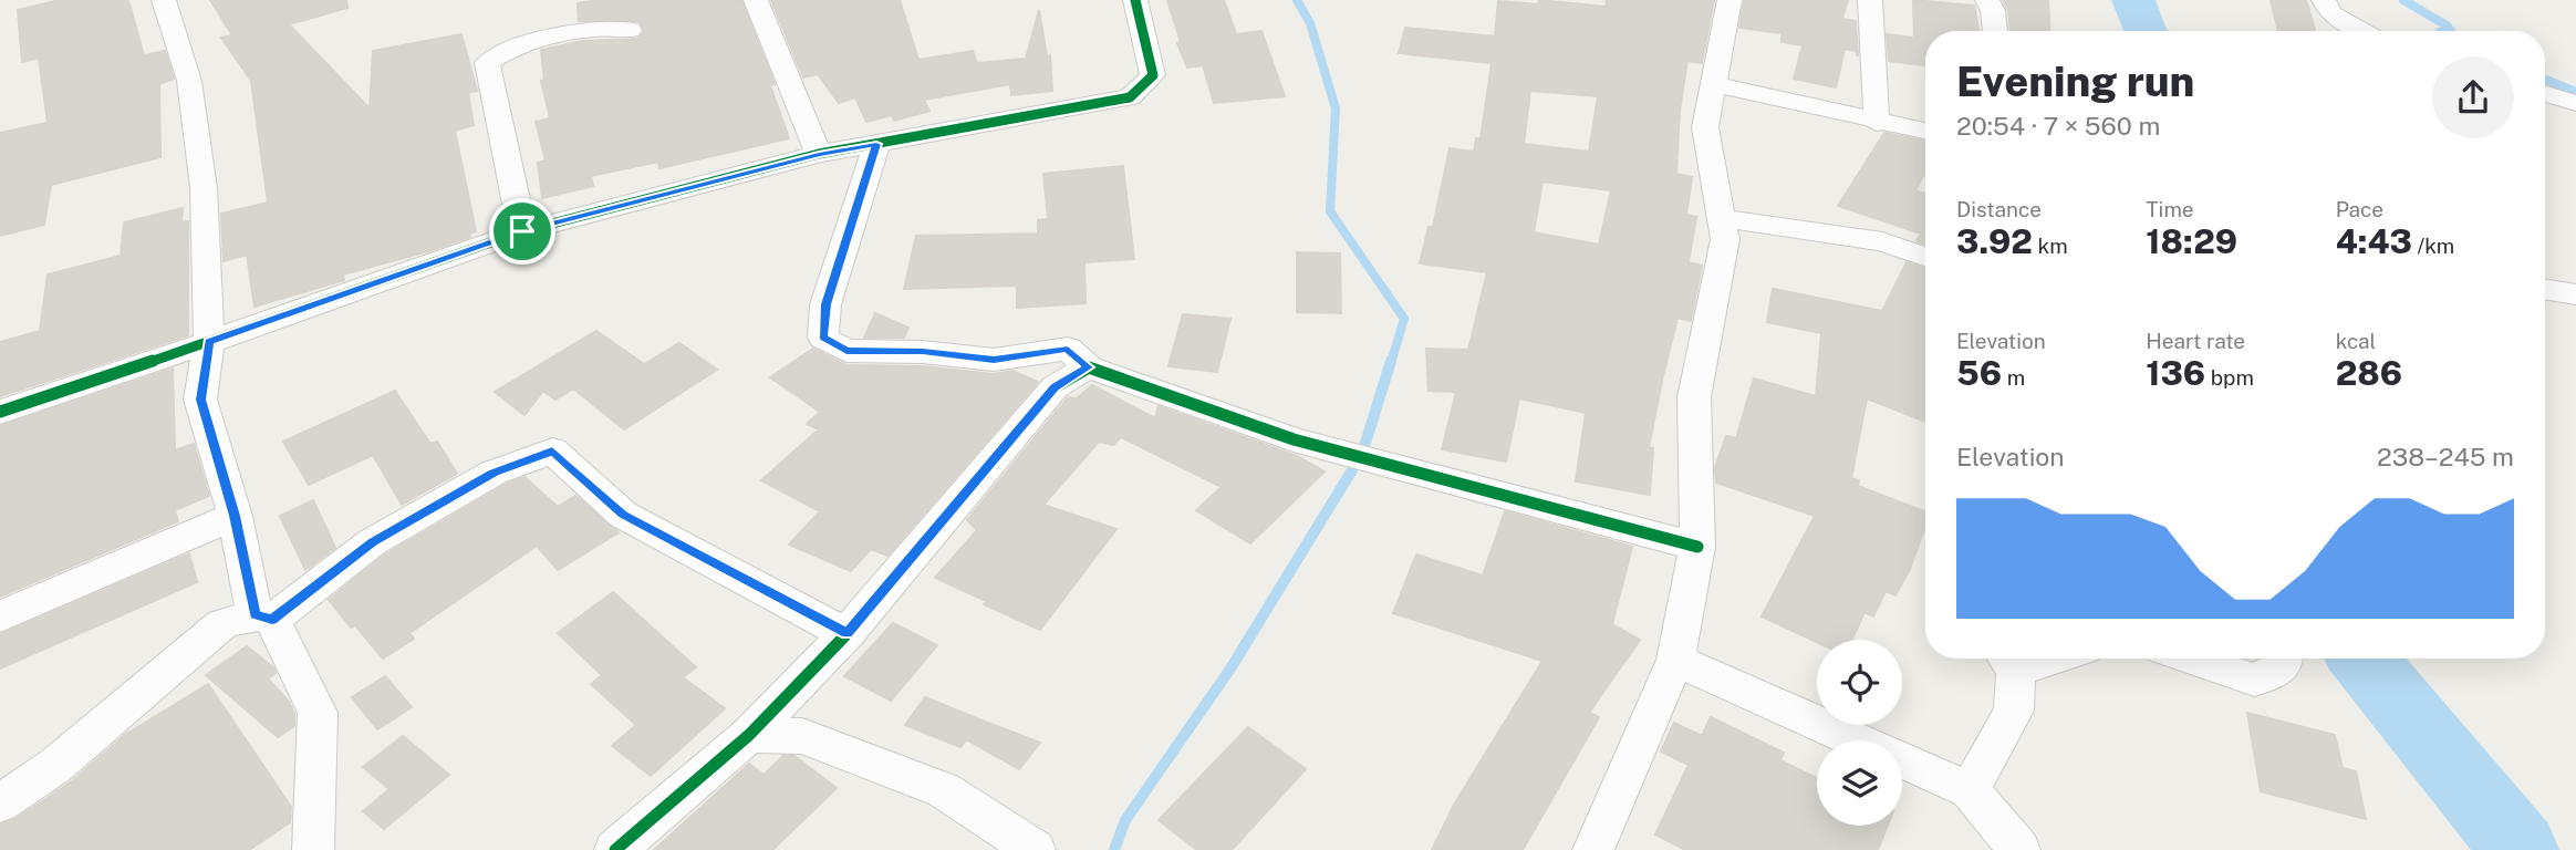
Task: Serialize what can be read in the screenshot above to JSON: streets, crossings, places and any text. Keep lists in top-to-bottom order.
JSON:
{
  "page": {
    "heading": ["Evening run", "20:54 · 7 × 560 m"],
    "stats": [
      ["Distance", "3.92 km"],
      ["Time", "18:29"],
      ["Pace", "4:43 /km"],
      ["Elevation", "56 m"],
      ["Heart rate", "136 bpm"],
      ["kcal", "286"]
    ],
    "chart": ["Elevation", "238–245 m"]
  }
}
